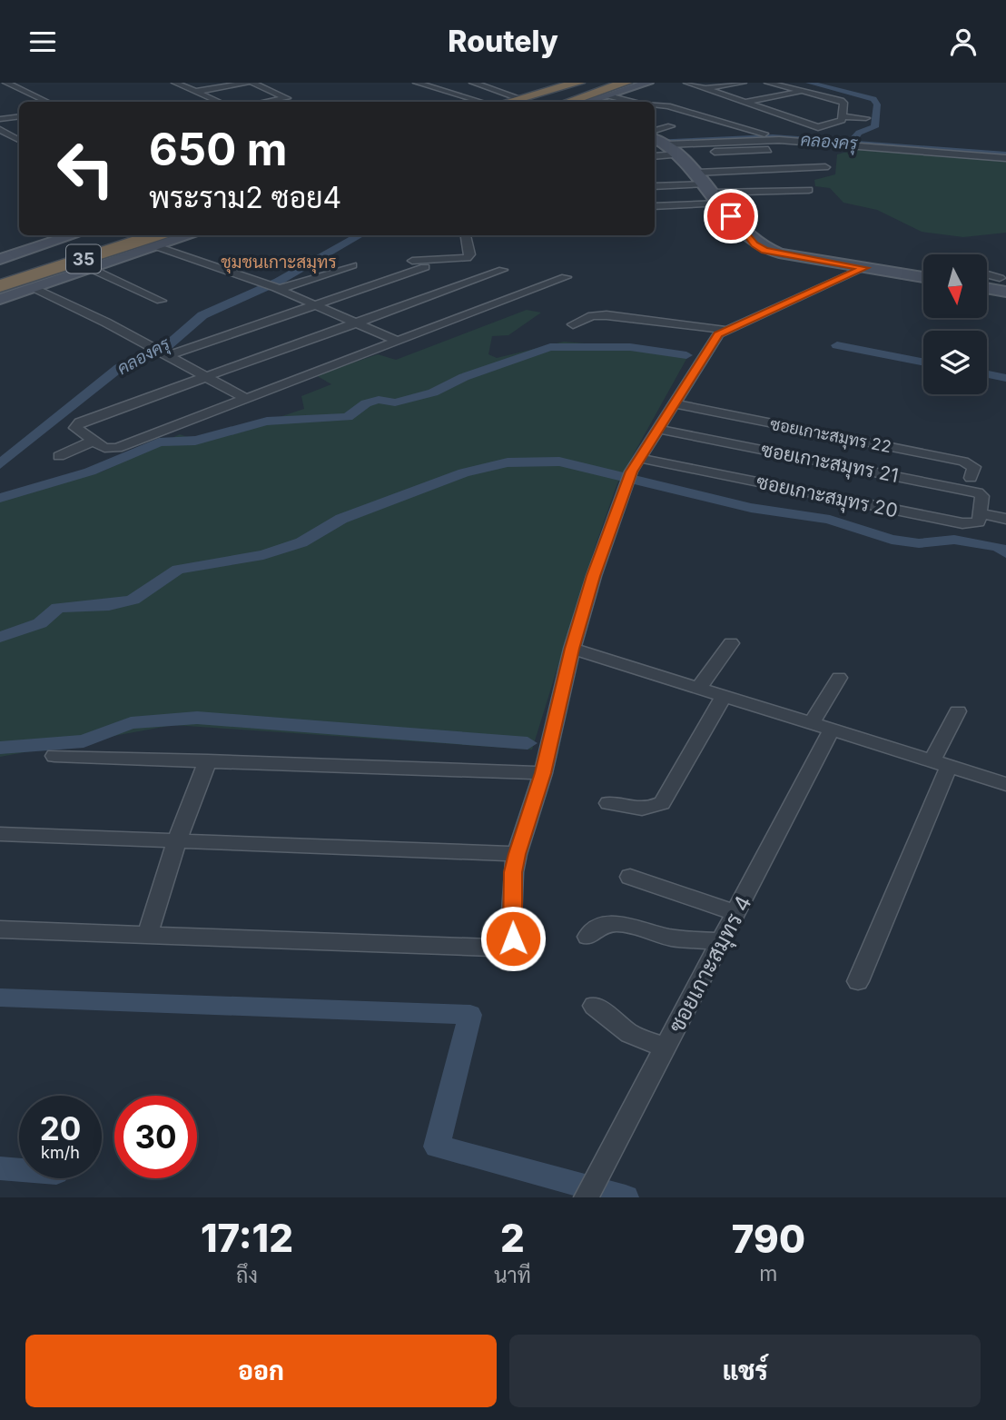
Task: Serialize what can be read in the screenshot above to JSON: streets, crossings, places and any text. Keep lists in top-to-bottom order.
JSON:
{
  "streets": {
    "highway": ["35"],
    "street": [
      "ซอยเกาะสมุทร 22",
      "ซอยเกาะสมุทร 21",
      "ซอยเกาะสมุทร 20",
      "ซอยเกาะสมุทร 4"
    ]
  },
  "crossings": [
    ["ซอยเกาะสมุทร 21", "ซอยเกาะสมุทร 20"]
  ],
  "districts": ["ชุมชนเกาะสมุทร"],
  "water": ["คลองครุ"],
  "north": "bottom",
  "page": {
    "header": "Routely",
    "turn": ["650 m", "พระราม2 ซอย4"],
    "speed": "20 km/h",
    "limit": "30",
    "eta": [
      "17:12",
      "ถึง",
      "2",
      "นาที",
      "790",
      "m"
    ],
    "buttons": ["ออก", "แชร์"]
  }
}
